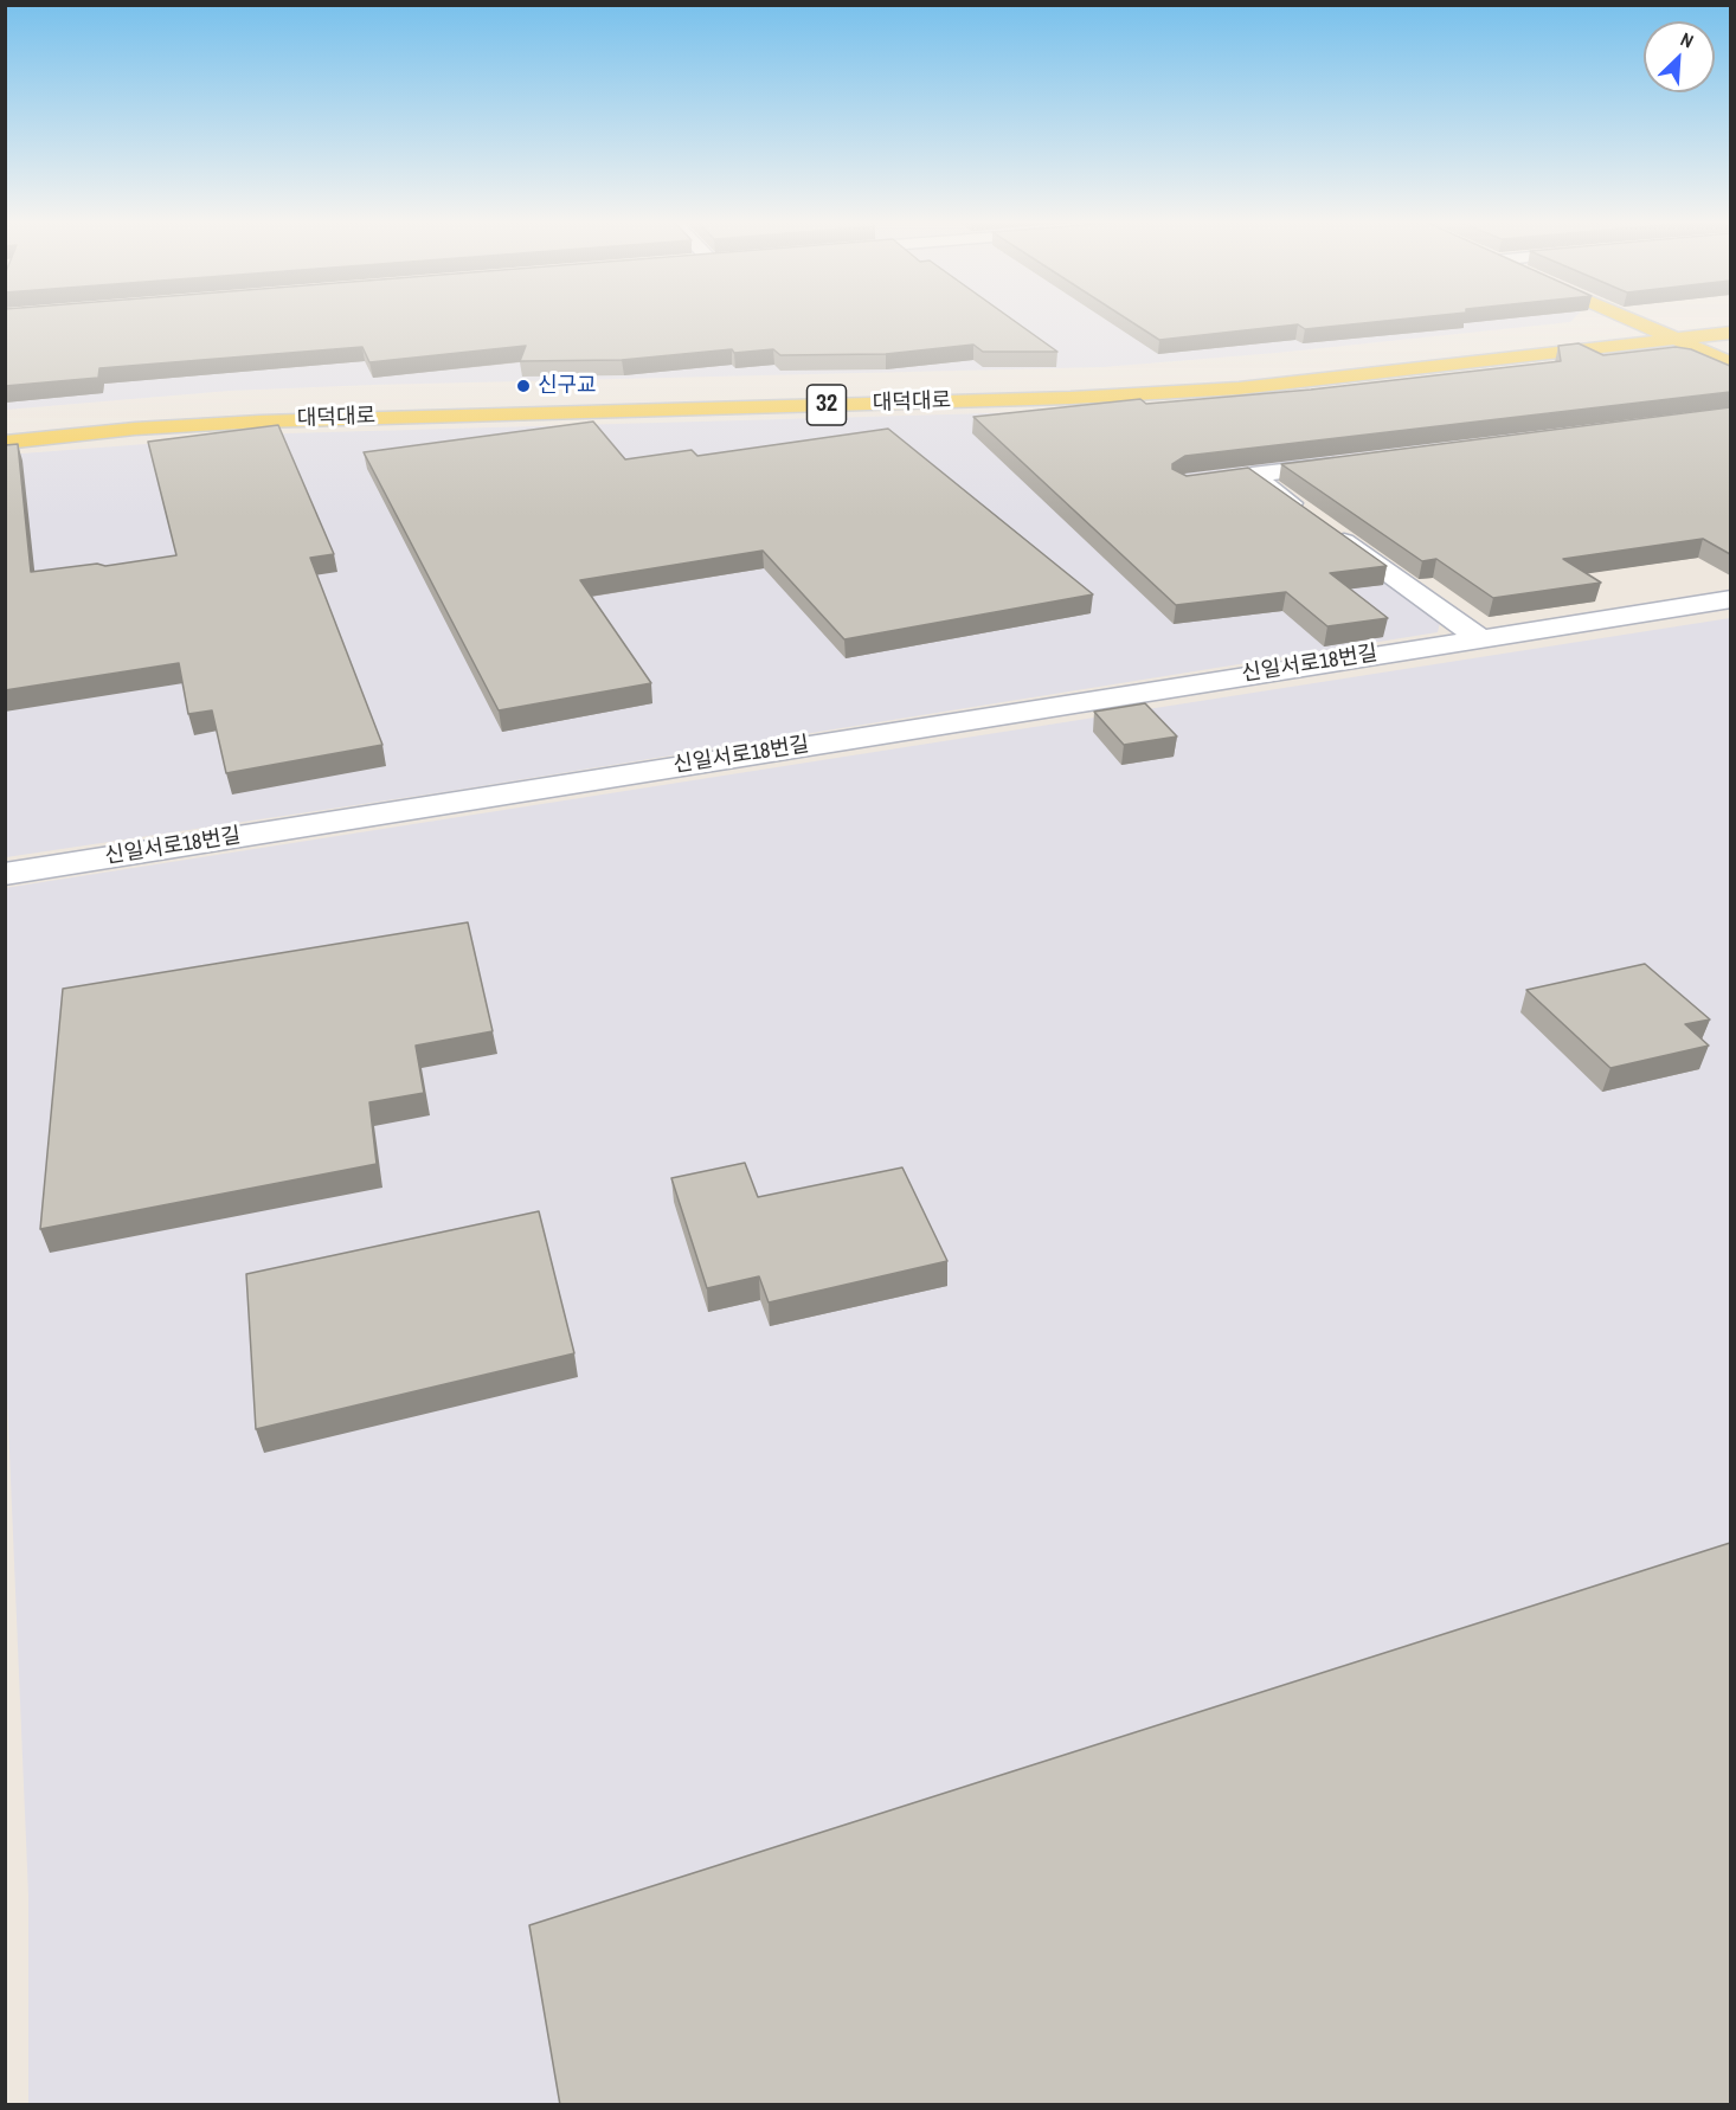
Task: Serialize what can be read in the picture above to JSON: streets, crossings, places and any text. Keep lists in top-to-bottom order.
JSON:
{
  "streets": {
    "main road": ["대덕대로", "32"],
    "street": ["신일서로18번길"]
  },
  "places": ["신구교"],
  "north": "top right"
}
